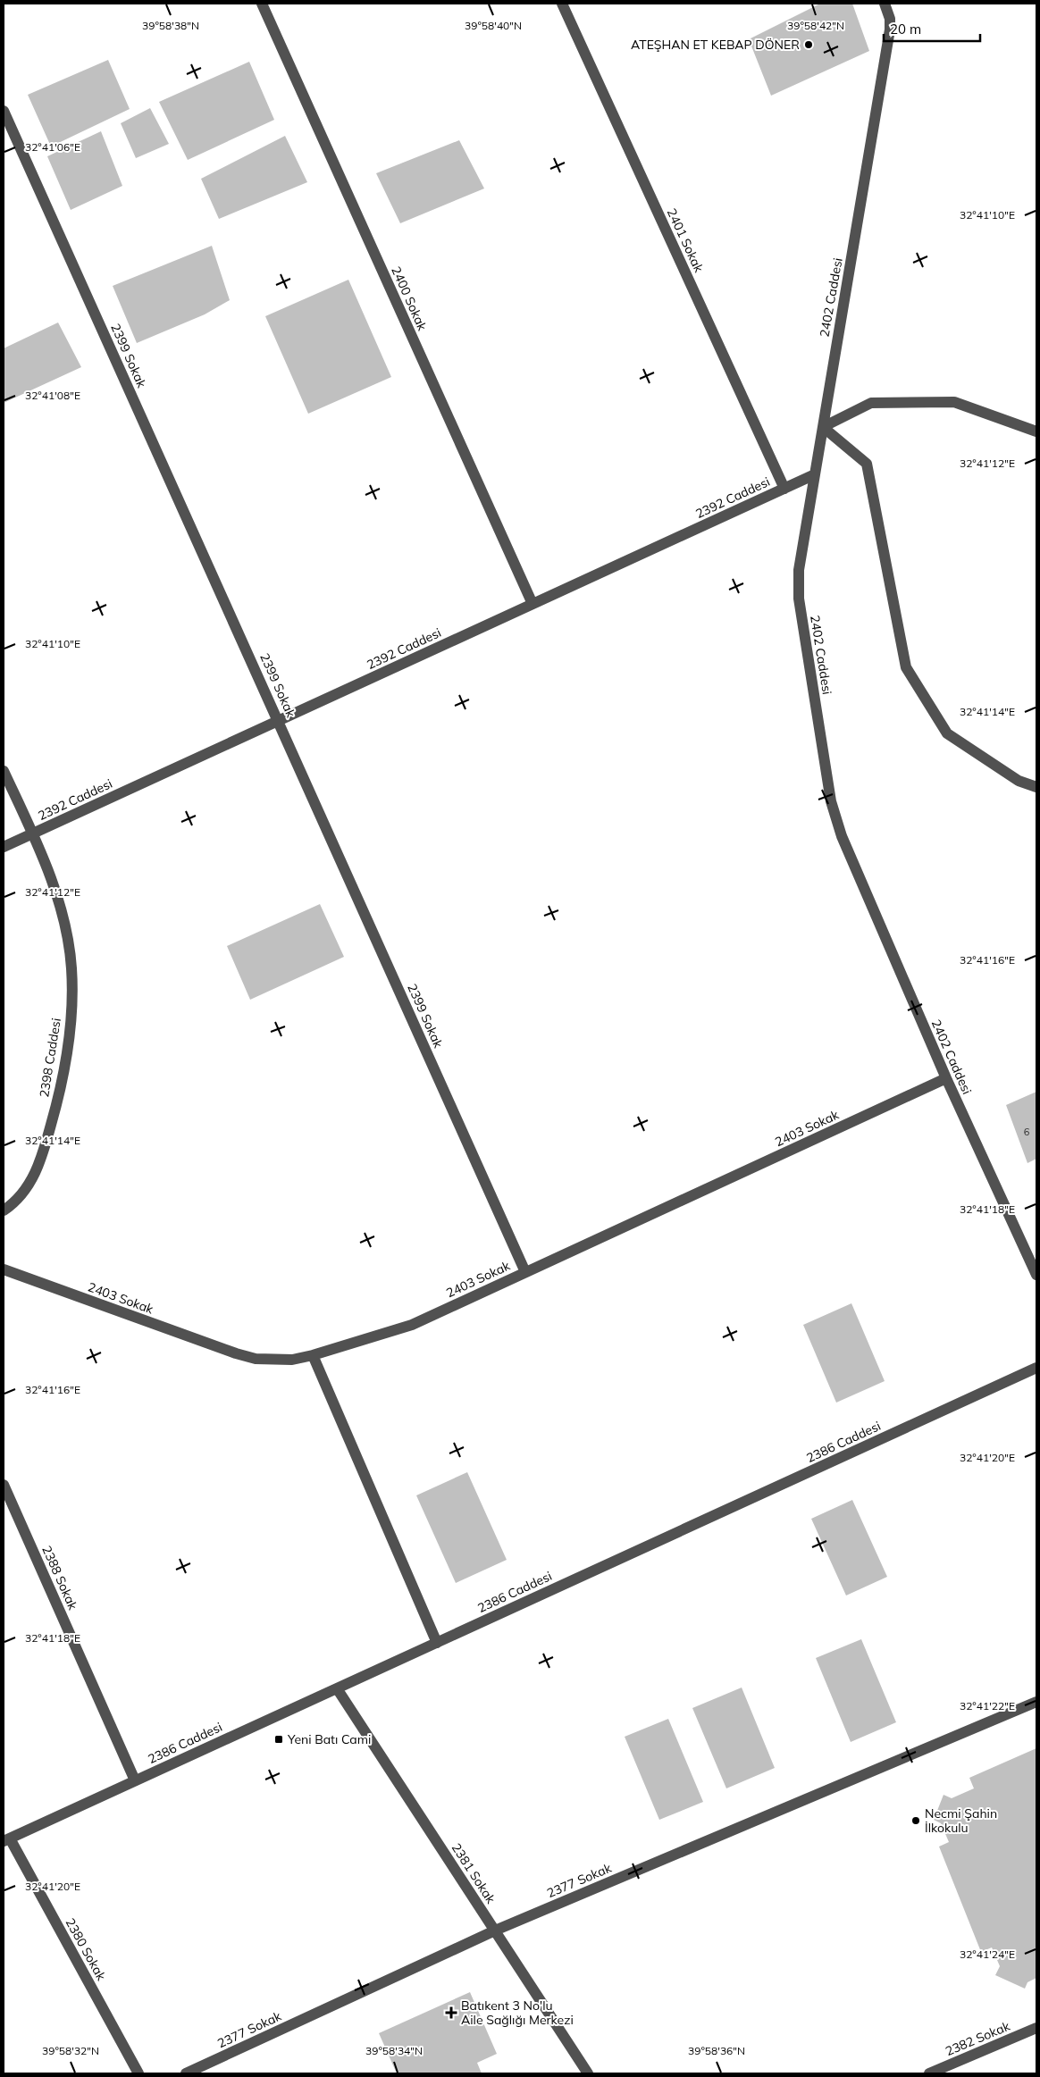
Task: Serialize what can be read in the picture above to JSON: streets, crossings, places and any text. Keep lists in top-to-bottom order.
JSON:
{
  "streets": {
    "street": [
      "2401 Sokak",
      "2402 Caddesi",
      "2400 Sokak",
      "2399 Sokak",
      "2392 Caddesi",
      "2398 Caddesi",
      "2403 Sokak",
      "2386 Caddesi",
      "2388 Sokak",
      "2381 Sokak",
      "2377 Sokak",
      "2380 Sokak",
      "2382 Sokak"
    ]
  },
  "crossings": [
    ["2401 Sokak", "2392 Caddesi"],
    ["2402 Caddesi", "2392 Caddesi"],
    ["2402 Caddesi", "2403 Sokak"],
    ["2400 Sokak", "2392 Caddesi"],
    ["2399 Sokak", "2392 Caddesi"],
    ["2399 Sokak", "2403 Sokak"],
    ["2392 Caddesi", "2398 Caddesi"],
    ["2386 Caddesi", "2388 Sokak"],
    ["2386 Caddesi", "2381 Sokak"],
    ["2386 Caddesi", "2380 Sokak"],
    ["2381 Sokak", "2377 Sokak"]
  ],
  "places": {
    "other": ["ATEŞHAN ET KEBAP DÖNER", "Necmi Şahin İlkokulu"],
    "transit": ["Yeni Batı Cami"],
    "health": ["Batıkent 3 No'lu Aile Sağlığı Merkezi"]
  },
  "house_numbers": ["6"],
  "scale_bar": "20 m",
  "coordinates": [
    "39°58'38\"N",
    "39°58'40\"N",
    "39°58'42\"N",
    "32°41'06\"E",
    "32°41'10\"E",
    "32°41'08\"E",
    "32°41'12\"E",
    "32°41'14\"E",
    "32°41'16\"E",
    "32°41'18\"E",
    "32°41'20\"E",
    "32°41'22\"E",
    "32°41'24\"E",
    "39°58'32\"N",
    "39°58'34\"N",
    "39°58'36\"N"
  ]
}
